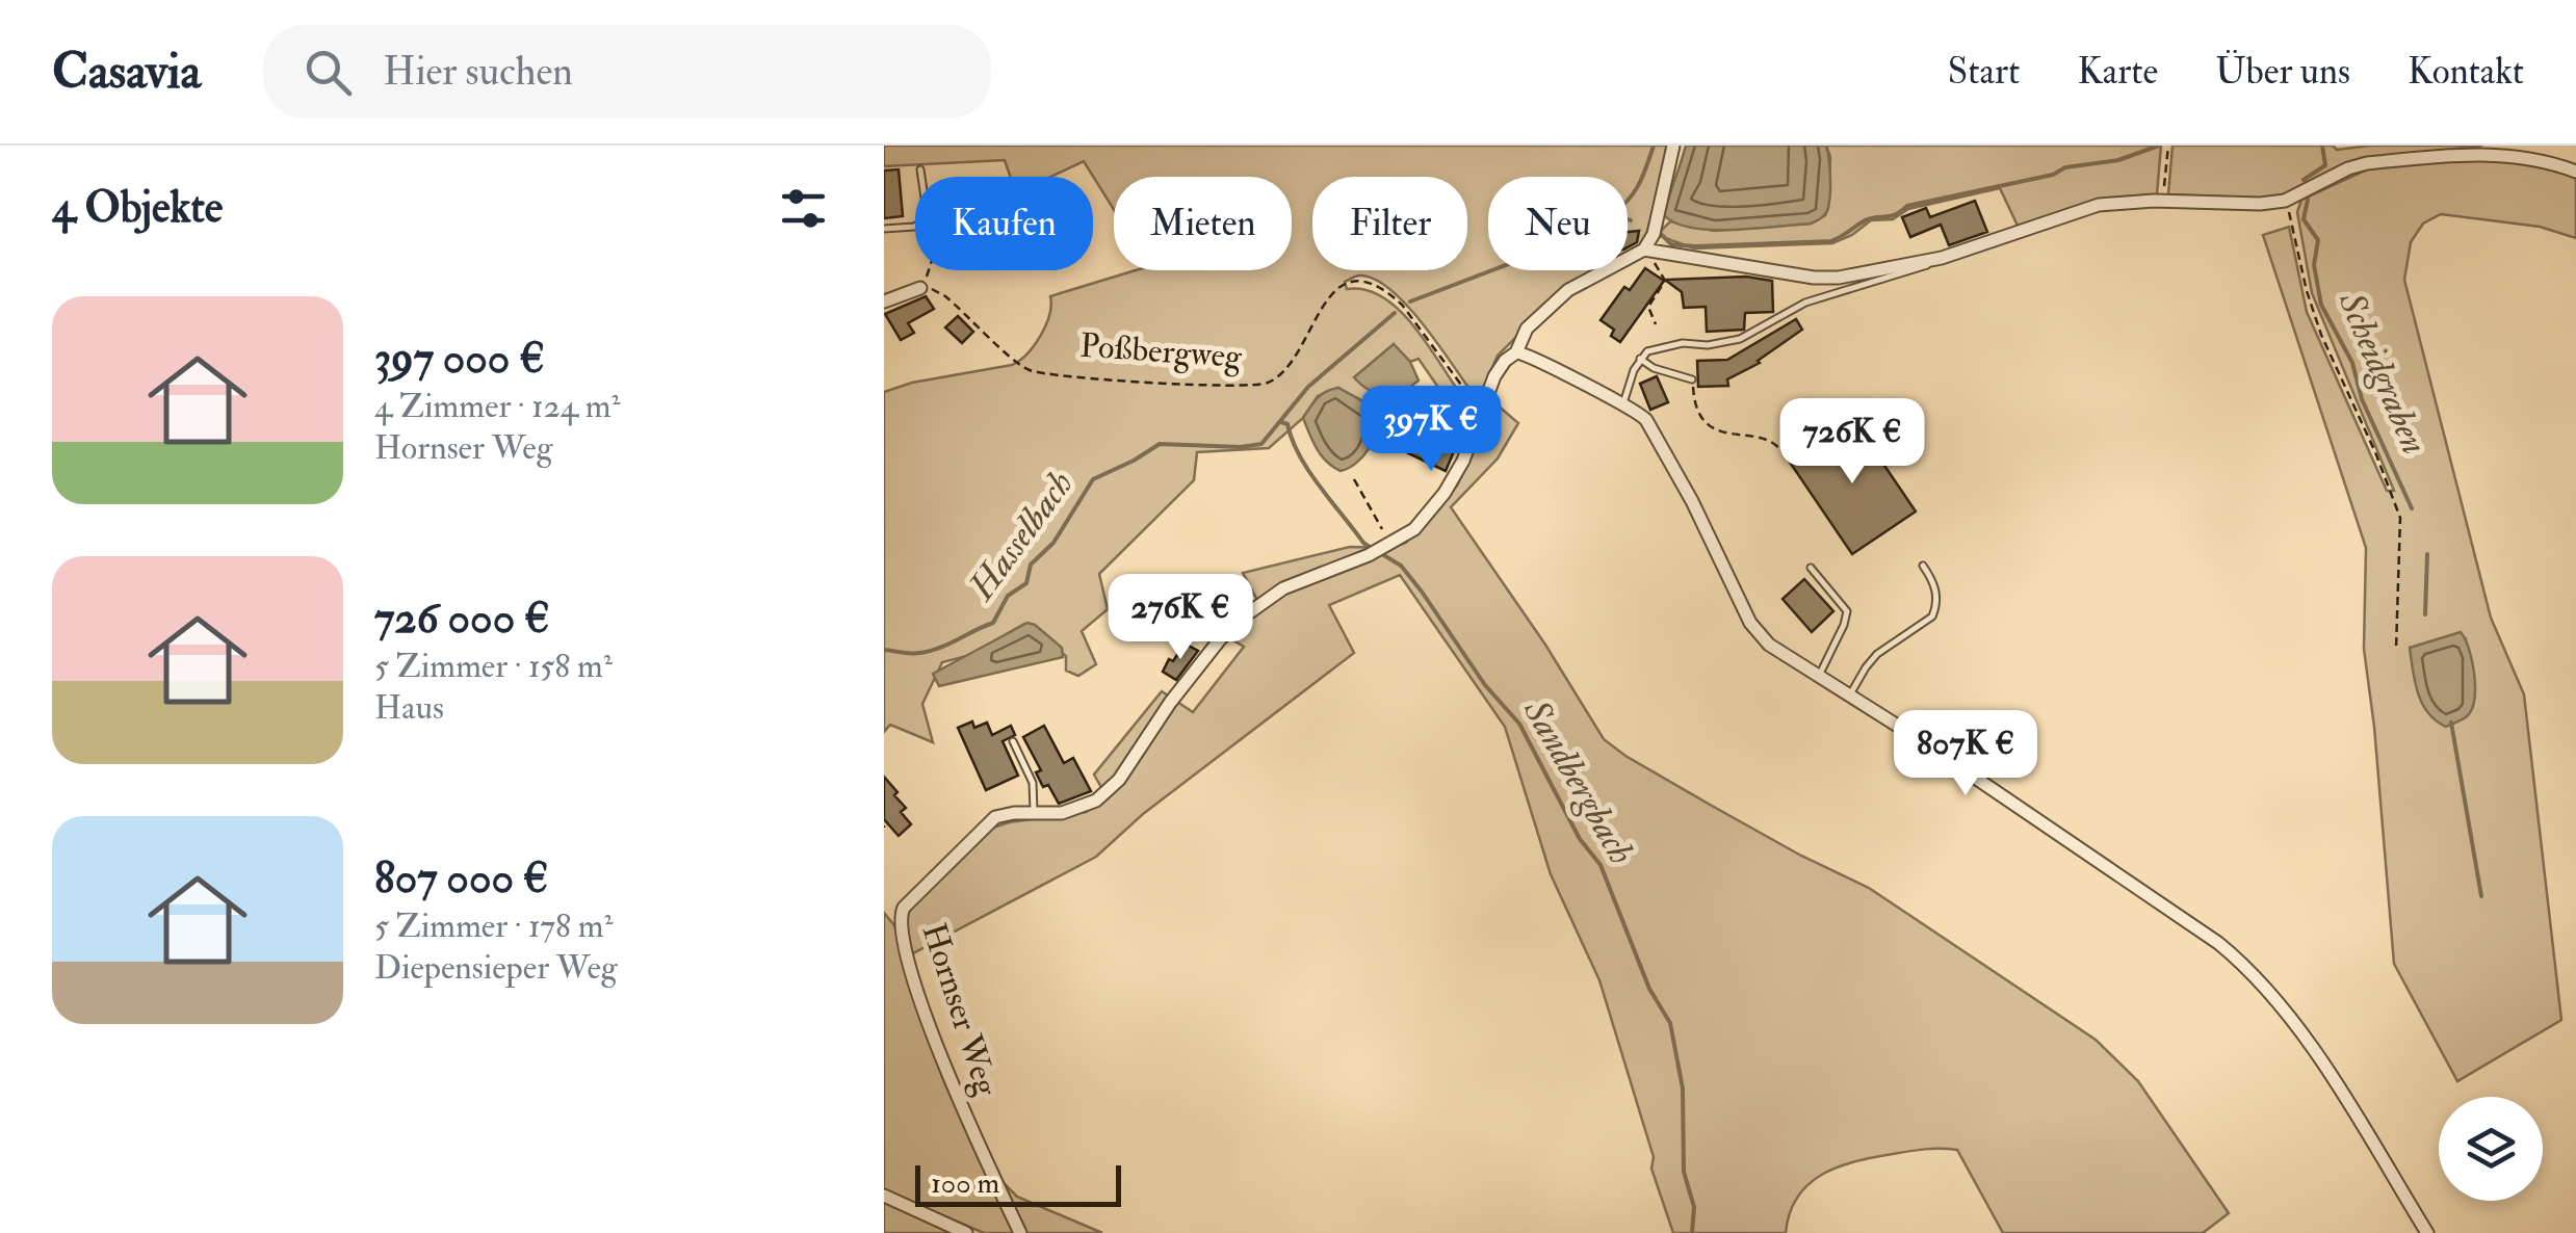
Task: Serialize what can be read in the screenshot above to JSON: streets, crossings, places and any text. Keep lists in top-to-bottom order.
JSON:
{
  "streets": {
    "street": ["Hornser Weg"],
    "path": ["Poßbergweg"]
  },
  "crossings": [
    ["Poßbergweg", "Hornser Weg"]
  ],
  "water": ["Scheidgraben", "Hasselbach", "Sandbergbach"],
  "scale_bar": "100 m",
  "page": {
    "header": "Casavia",
    "search": "Hier suchen",
    "nav": [
      "Start",
      "Karte",
      "Über uns",
      "Kontakt"
    ],
    "heading": "4 Objekte",
    "chip": [
      "Kaufen",
      "Mieten",
      "Filter",
      "Neu"
    ],
    "list": [
      {
        "name": "397 000 €",
        "note": "4 Zimmer · 124 m² · Hornser Weg"
      },
      {
        "name": "726 000 €",
        "note": "5 Zimmer · 158 m² · Haus"
      },
      {
        "name": "807 000 €",
        "note": "5 Zimmer · 178 m² · Diepensieper Weg"
      }
    ],
    "price": [
      "397K €",
      "726K €",
      "276K €",
      "807K €"
    ],
    "scale": "100 m"
  }
}
